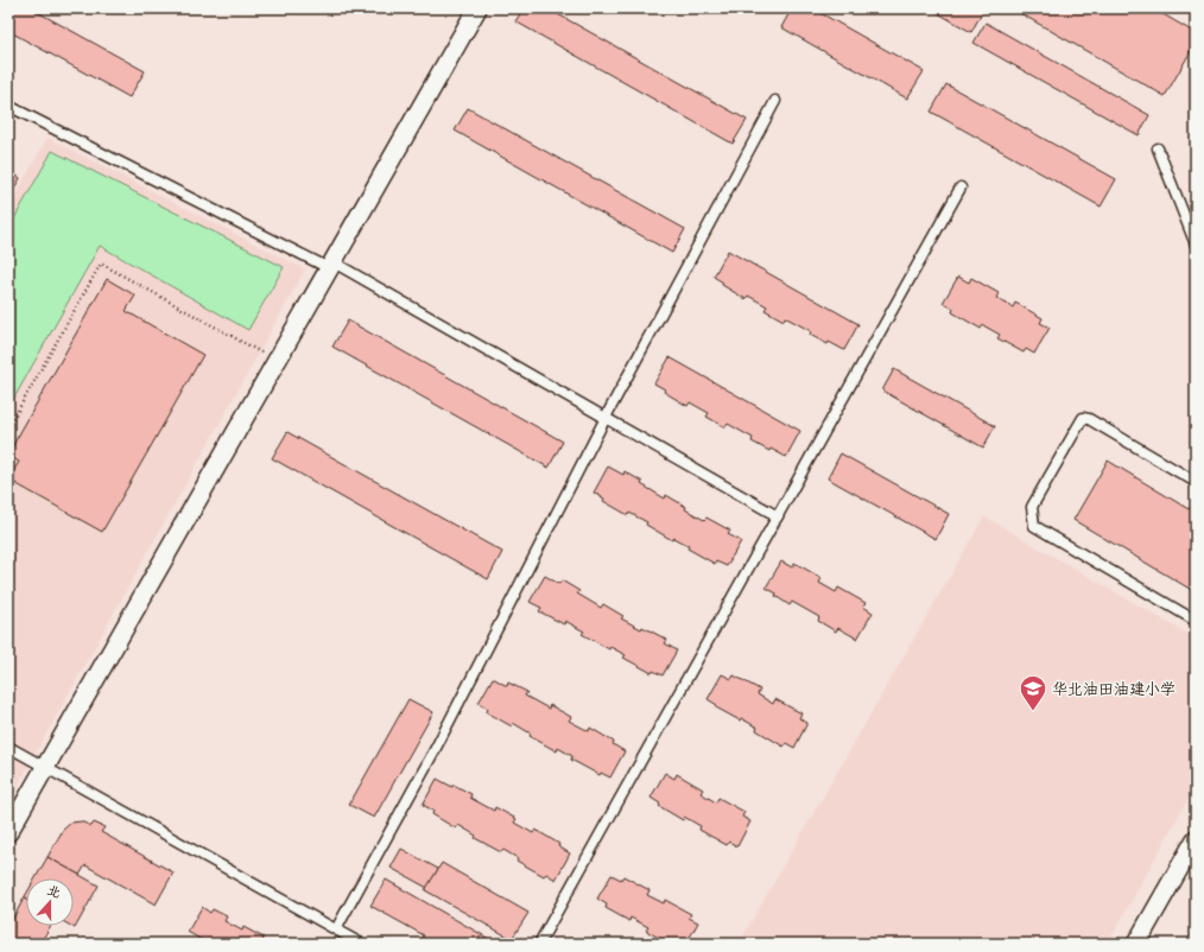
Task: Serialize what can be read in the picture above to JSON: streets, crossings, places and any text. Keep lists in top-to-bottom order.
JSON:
{
  "places": {
    "school or university": ["华北油田油建小学"]
  },
  "north": "top"
}
